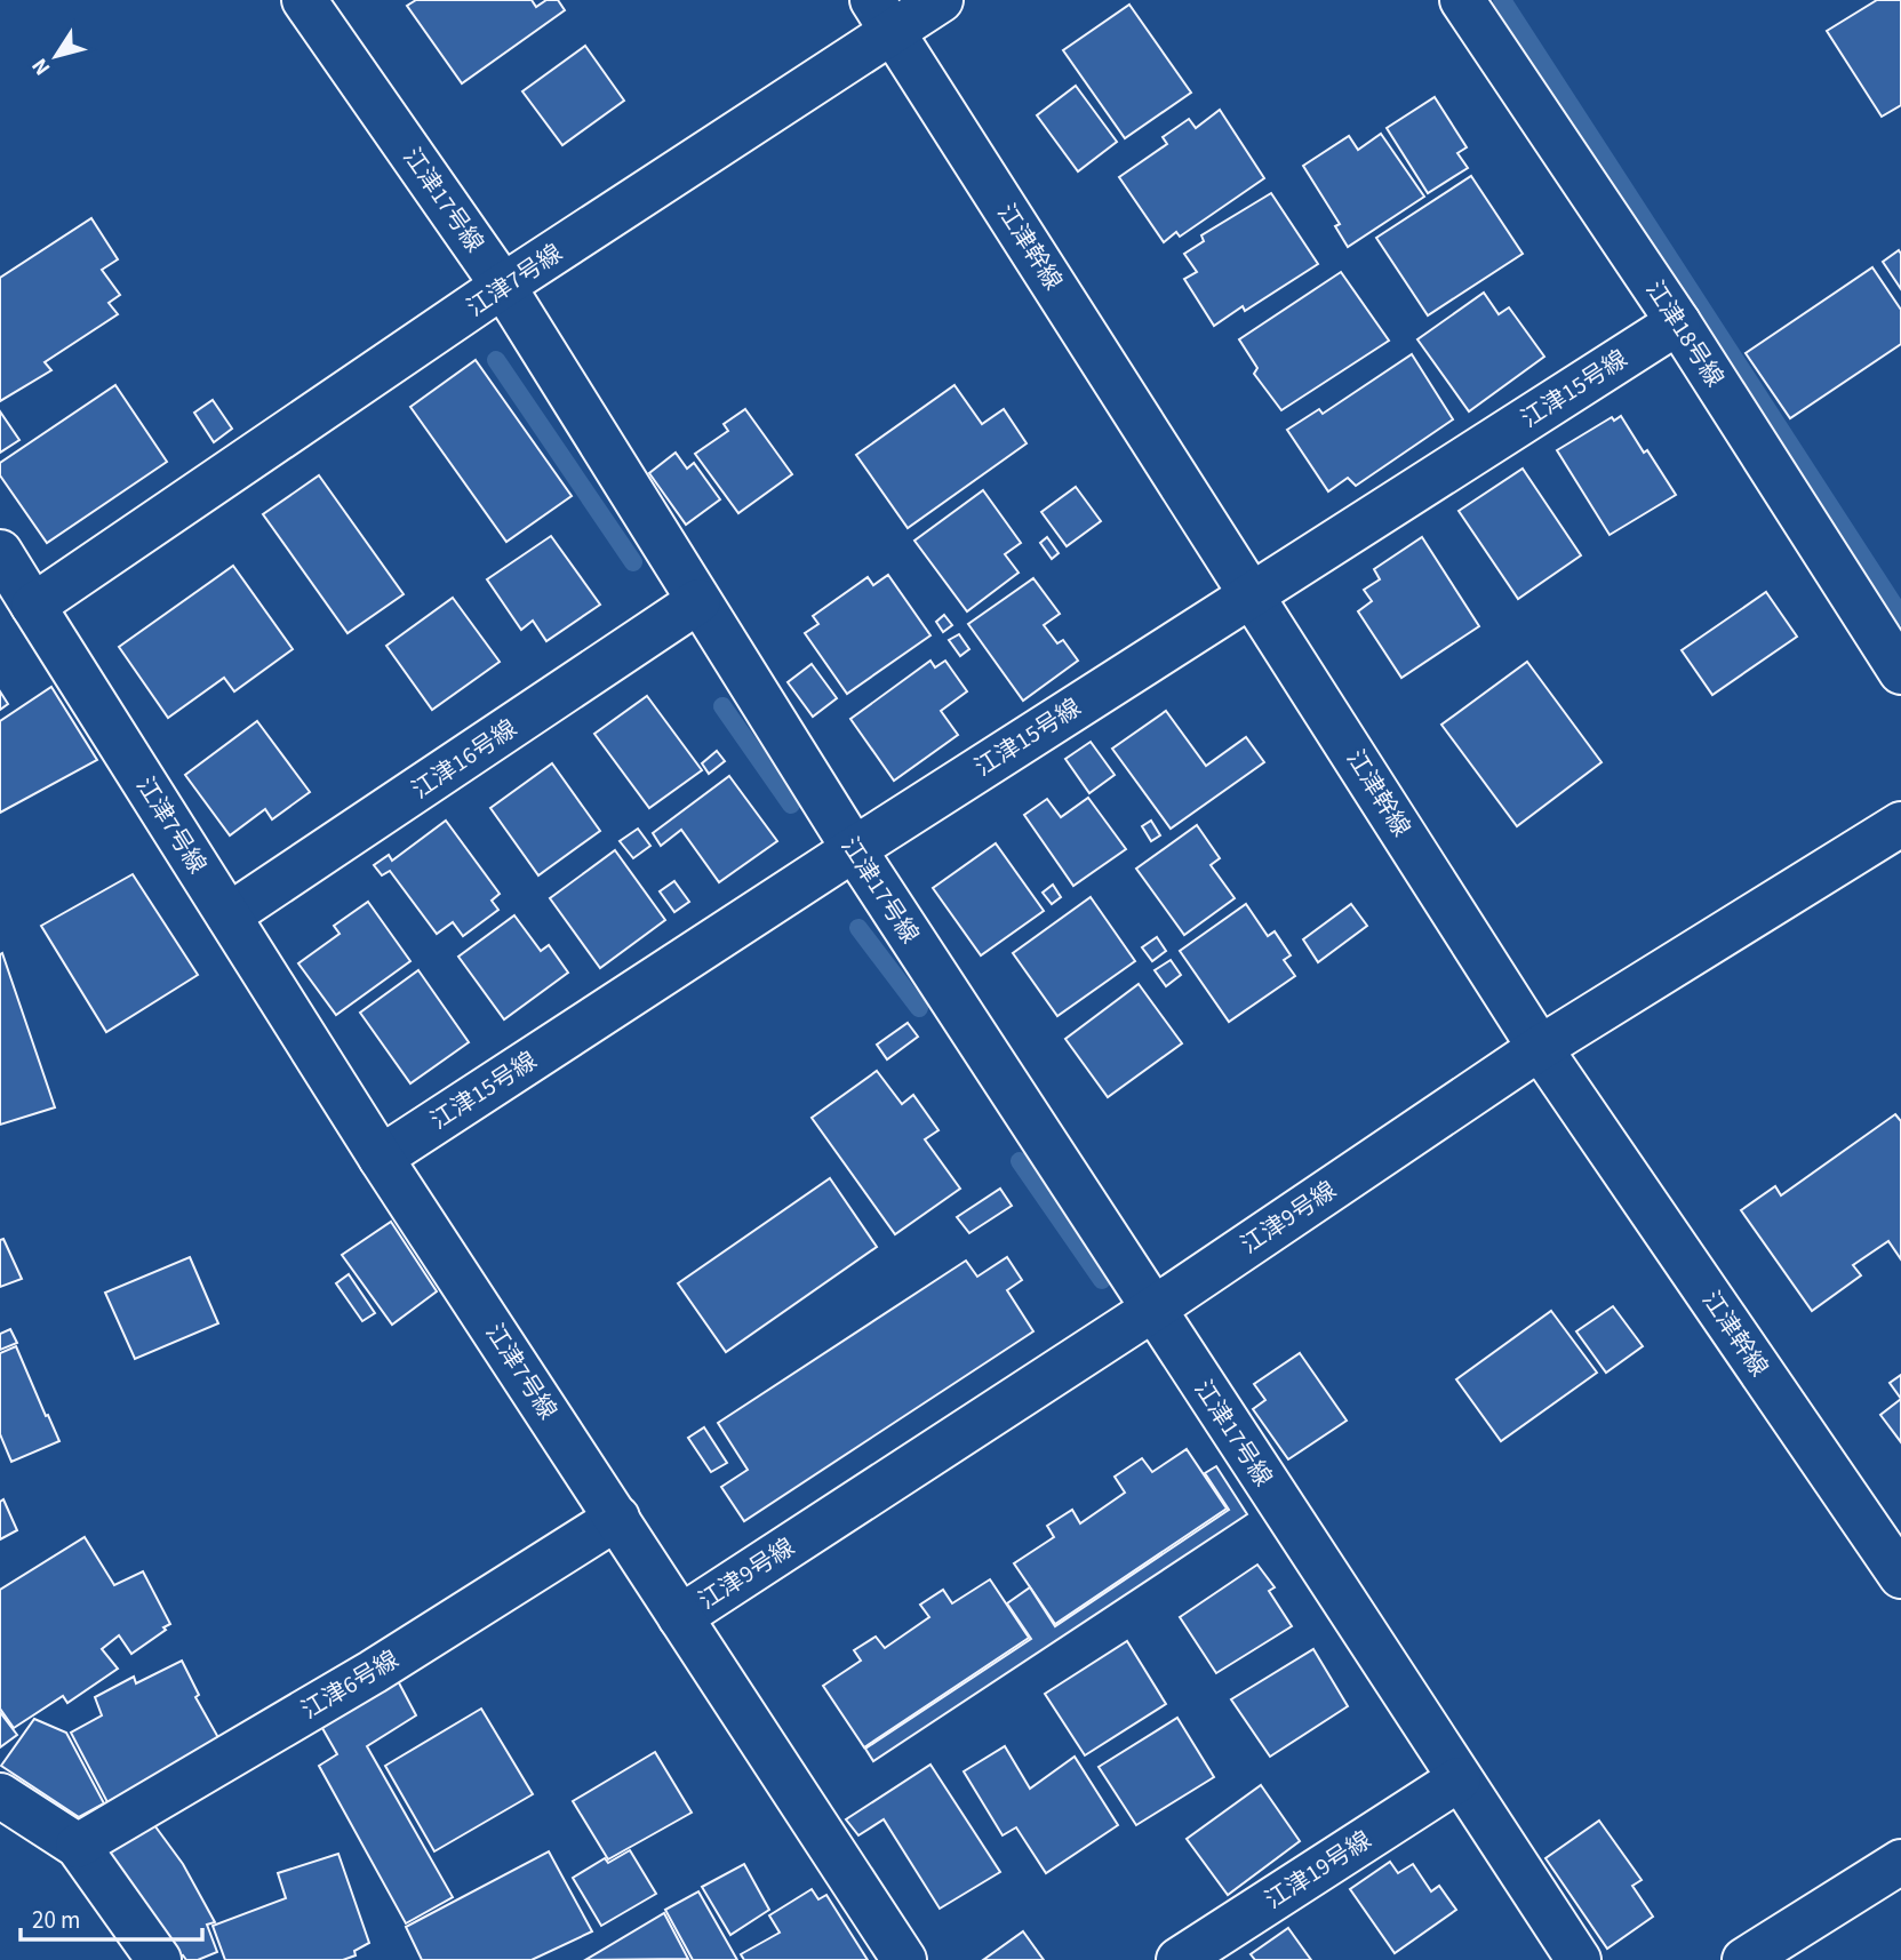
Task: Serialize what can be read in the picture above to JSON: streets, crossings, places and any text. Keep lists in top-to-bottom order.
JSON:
{
  "streets": {
    "street": [
      "江津17号線",
      "江津幹線",
      "江津7号線",
      "江津18号線",
      "江津15号線",
      "江津16号線",
      "江津9号線",
      "江津6号線",
      "江津19号線"
    ]
  },
  "crossings": [
    ["江津17号線", "江津7号線"],
    ["江津17号線", "江津15号線"],
    ["江津17号線", "江津16号線"],
    ["江津17号線", "江津9号線"],
    ["江津17号線", "江津19号線"],
    ["江津幹線", "江津7号線"],
    ["江津幹線", "江津15号線"],
    ["江津幹線", "江津9号線"],
    ["江津7号線", "江津15号線"],
    ["江津7号線", "江津16号線"],
    ["江津7号線", "江津9号線"],
    ["江津7号線", "江津6号線"],
    ["江津18号線", "江津15号線"]
  ],
  "scale_bar": "20 m",
  "north": "bottom left"
}
